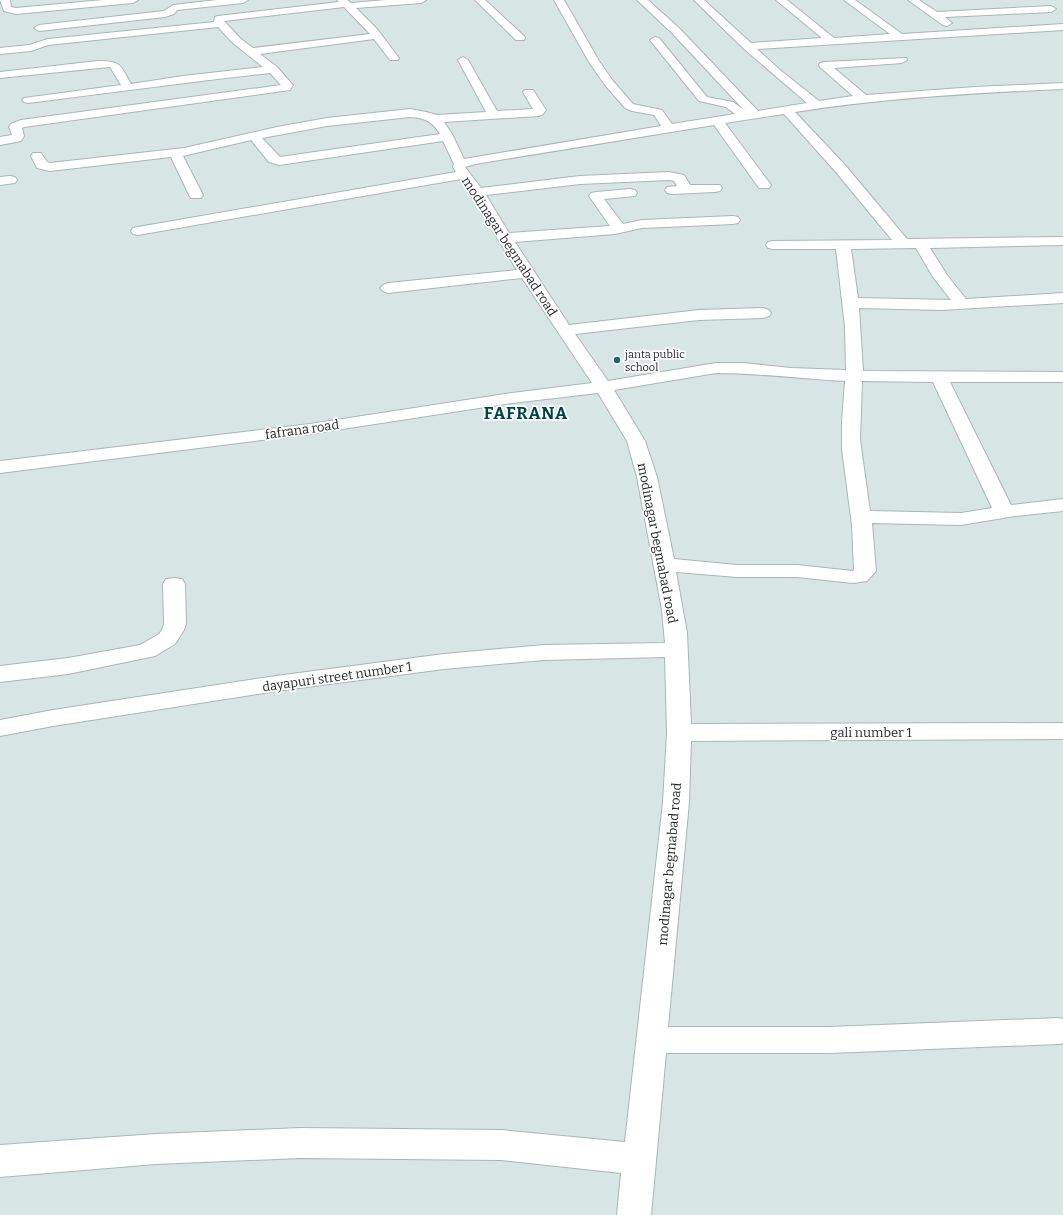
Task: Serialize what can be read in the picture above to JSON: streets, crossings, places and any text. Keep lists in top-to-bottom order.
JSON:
{
  "streets": {
    "street": [
      "modinagar begmabad road",
      "fafrana road",
      "dayapuri street number 1",
      "gali number 1"
    ]
  },
  "crossings": [
    ["modinagar begmabad road", "fafrana road"],
    ["modinagar begmabad road", "dayapuri street number 1"],
    ["modinagar begmabad road", "gali number 1"]
  ],
  "districts": ["FAFRANA"],
  "places": ["janta public school"]
}
